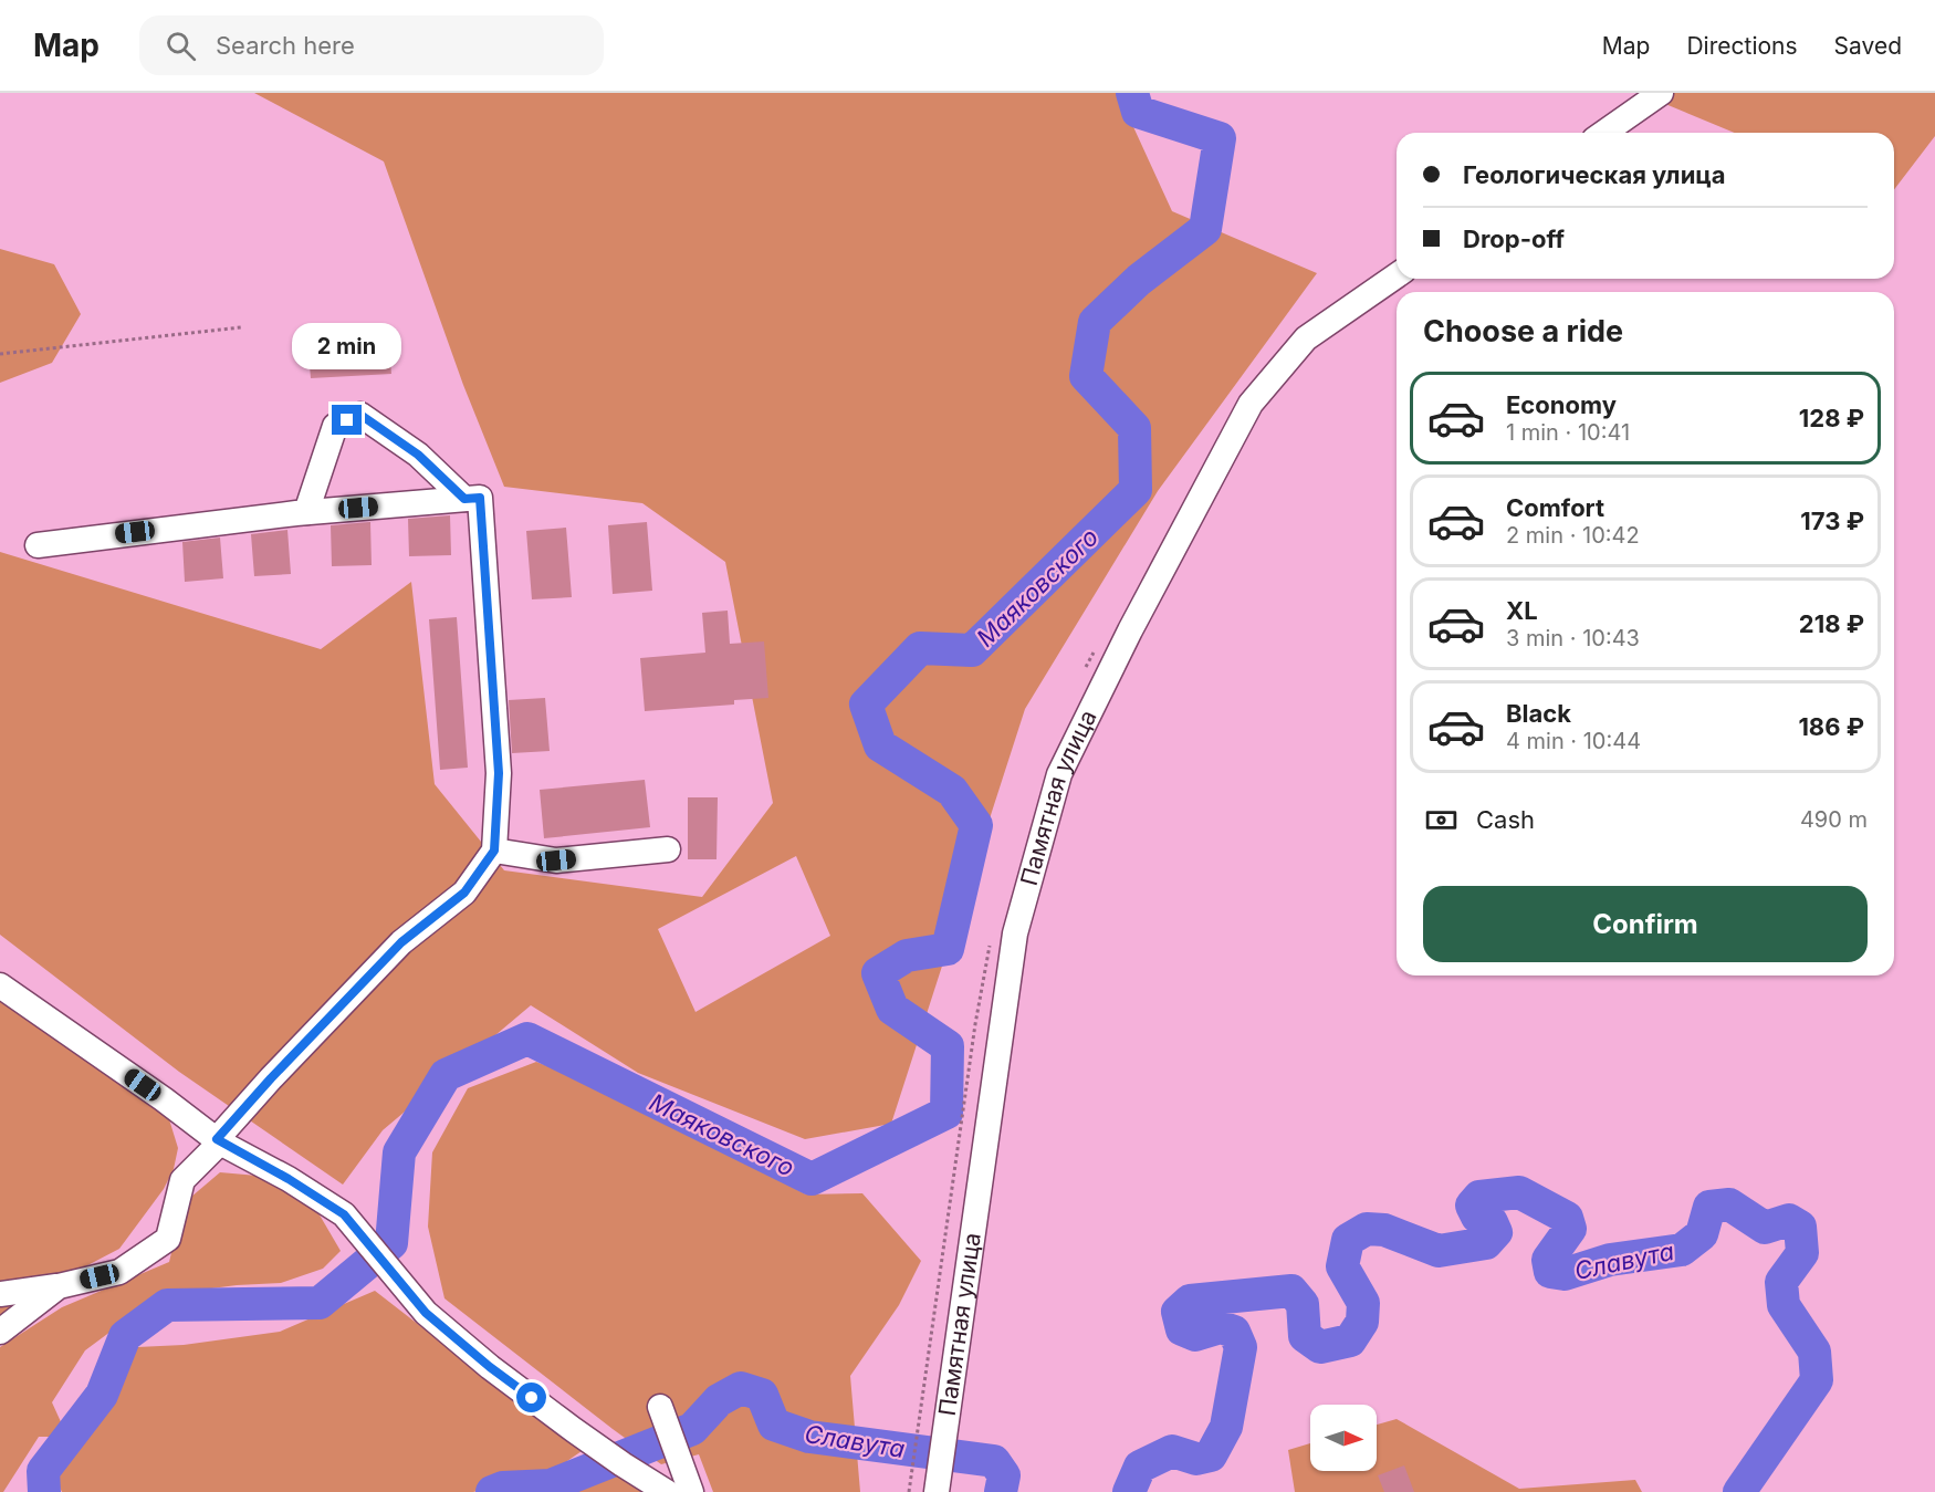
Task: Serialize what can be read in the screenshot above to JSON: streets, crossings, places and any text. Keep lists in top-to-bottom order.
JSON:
{
  "streets": {
    "street": ["Памятная улица"]
  },
  "water": ["Маяковского", "Славута"],
  "north": "right",
  "page": {
    "header": "Map",
    "search": "Search here",
    "nav": ["Map", "Directions", "Saved"],
    "banner": ["Геологическая улица", "Drop-off"],
    "heading": "Choose a ride",
    "bubble": "2 min",
    "list": [
      {
        "name": "Economy",
        "note": "1 min · 10:41",
        "value": "128 ₽"
      },
      {
        "name": "Comfort",
        "note": "2 min · 10:42",
        "value": "173 ₽"
      },
      {
        "name": "XL",
        "note": "3 min · 10:43",
        "value": "218 ₽"
      },
      {
        "name": "Black",
        "note": "4 min · 10:44",
        "value": "186 ₽"
      }
    ],
    "pay": ["Cash", "490 m"],
    "buttons": "Confirm"
  }
}
